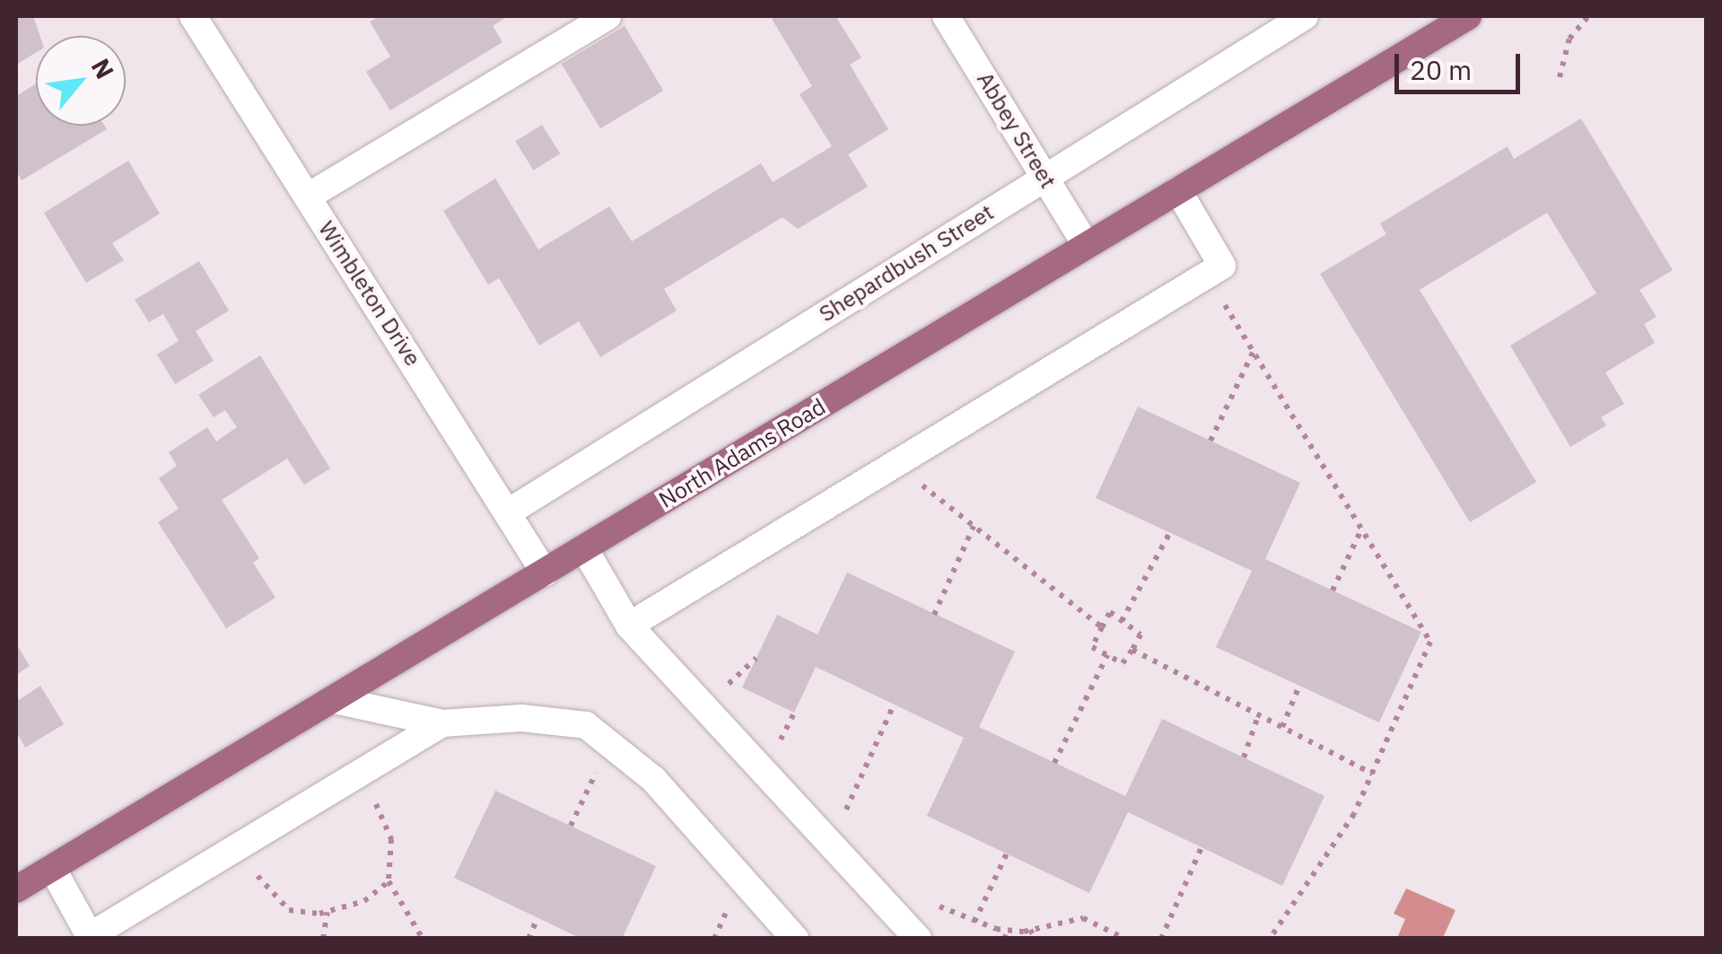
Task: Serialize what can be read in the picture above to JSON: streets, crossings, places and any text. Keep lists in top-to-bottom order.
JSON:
{
  "streets": {
    "main road": ["North Adams Road"],
    "street": ["Abbey Street", "Shepardbush Street", "Wimbleton Drive"]
  },
  "crossings": [
    ["Abbey Street", "Shepardbush Street"],
    ["Abbey Street", "North Adams Road"],
    ["Shepardbush Street", "Wimbleton Drive"],
    ["Wimbleton Drive", "North Adams Road"]
  ],
  "scale_bar": "20 m",
  "north": "top right"
}
